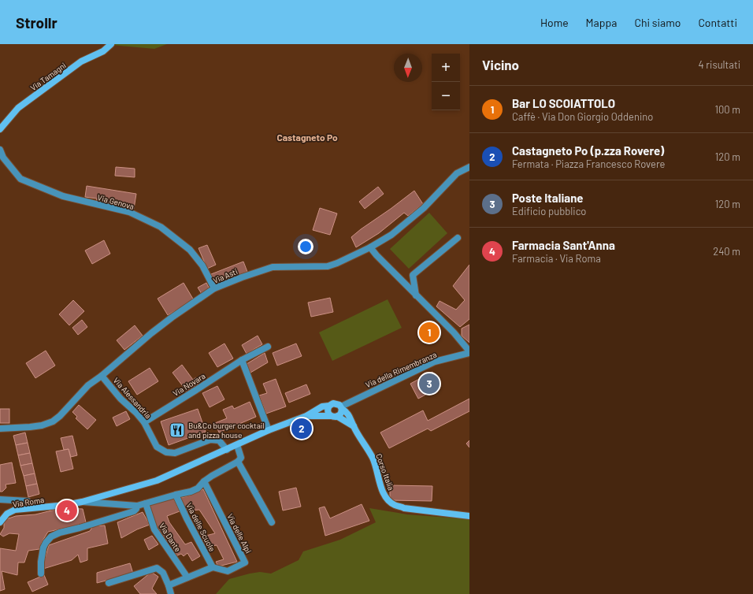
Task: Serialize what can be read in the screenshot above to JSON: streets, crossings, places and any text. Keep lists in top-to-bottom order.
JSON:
{
  "streets": {
    "street": [
      "Via Tamagni",
      "Via Genova",
      "Via Asti",
      "Via della Rimembranza",
      "Via Novara",
      "Via Alessandria",
      "Corso Italia",
      "Via Roma",
      "Via delle Scuole",
      "Via delle Alpi",
      "Via Dante"
    ]
  },
  "crossings": [
    ["Via Genova", "Via Asti"],
    ["Via Asti", "Via Alessandria"],
    ["Via della Rimembranza", "Corso Italia"],
    ["Via Novara", "Via Alessandria"],
    ["Via Alessandria", "Via Roma"],
    ["Via delle Scuole", "Via delle Alpi"]
  ],
  "districts": ["Castagneto Po"],
  "places": {
    "restaurant": ["Bu&Co burger cocktail and pizza house"]
  },
  "north": "bottom",
  "page": {
    "header": "Strollr",
    "nav": [
      "Home",
      "Mappa",
      "Chi siamo",
      "Contatti"
    ],
    "heading": ["Vicino", "4 risultati"],
    "map_buttons": ["+", "−"],
    "list": [
      {
        "mark": "1",
        "name": "Bar LO SCOIATTOLO",
        "note": "Caffè · Via Don Giorgio Oddenino",
        "value": "100 m"
      },
      {
        "mark": "2",
        "name": "Castagneto Po (p.zza Rovere)",
        "note": "Fermata · Piazza Francesco Rovere",
        "value": "120 m"
      },
      {
        "mark": "3",
        "name": "Poste Italiane",
        "note": "Edificio pubblico",
        "value": "120 m"
      },
      {
        "mark": "4",
        "name": "Farmacia Sant'Anna",
        "note": "Farmacia · Via Roma",
        "value": "240 m"
      }
    ],
    "pins": [
      "1",
      "3",
      "2",
      "4"
    ]
  }
}
